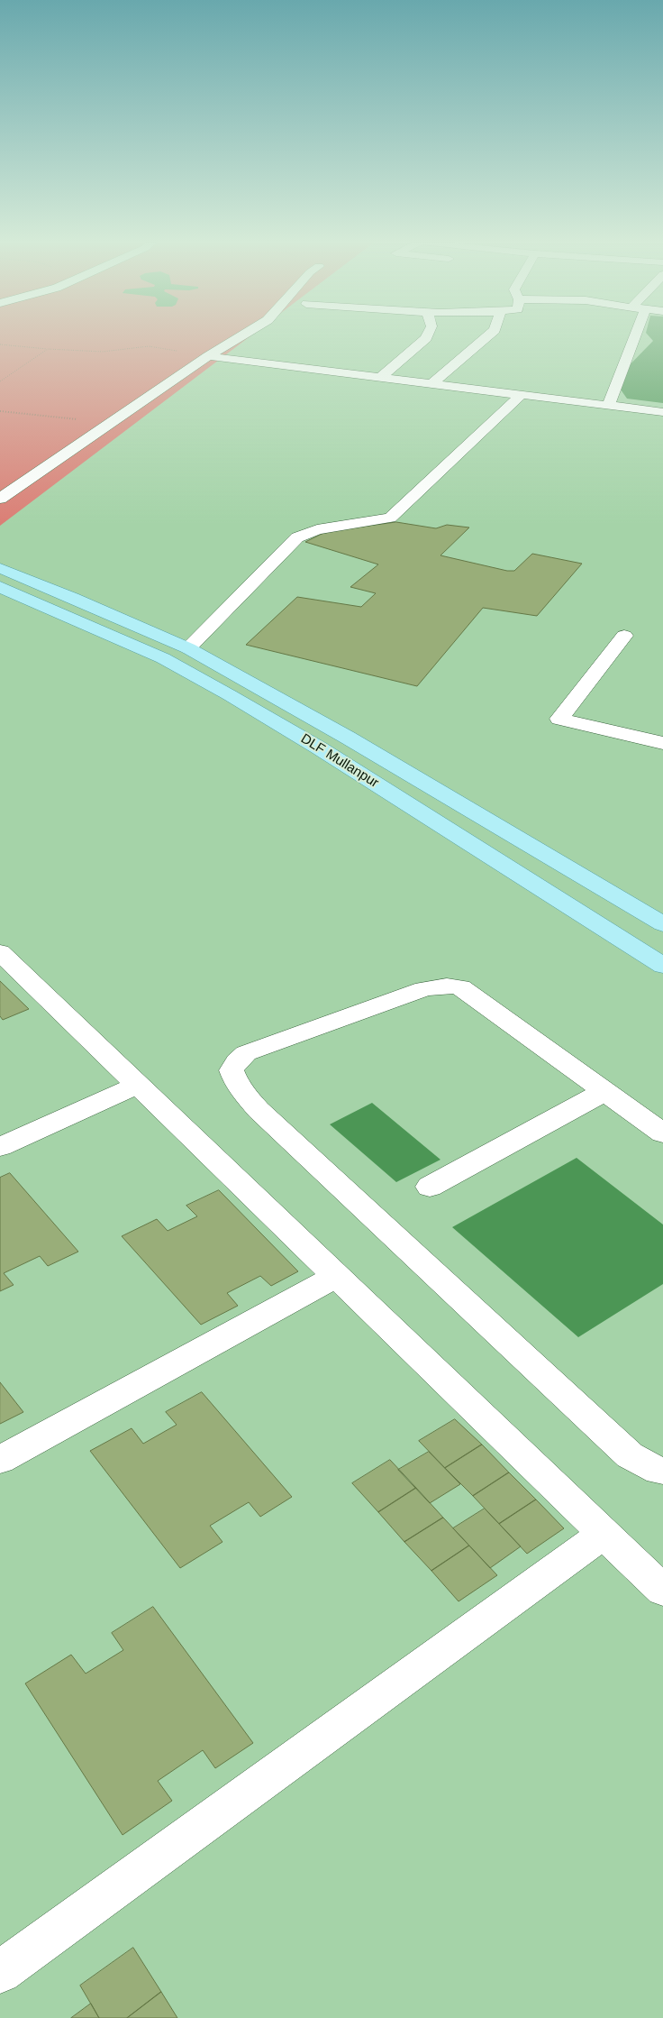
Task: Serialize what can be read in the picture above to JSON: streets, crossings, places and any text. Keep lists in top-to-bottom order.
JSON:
{
  "streets": {
    "main road": ["DLF Mullanpur"]
  }
}
